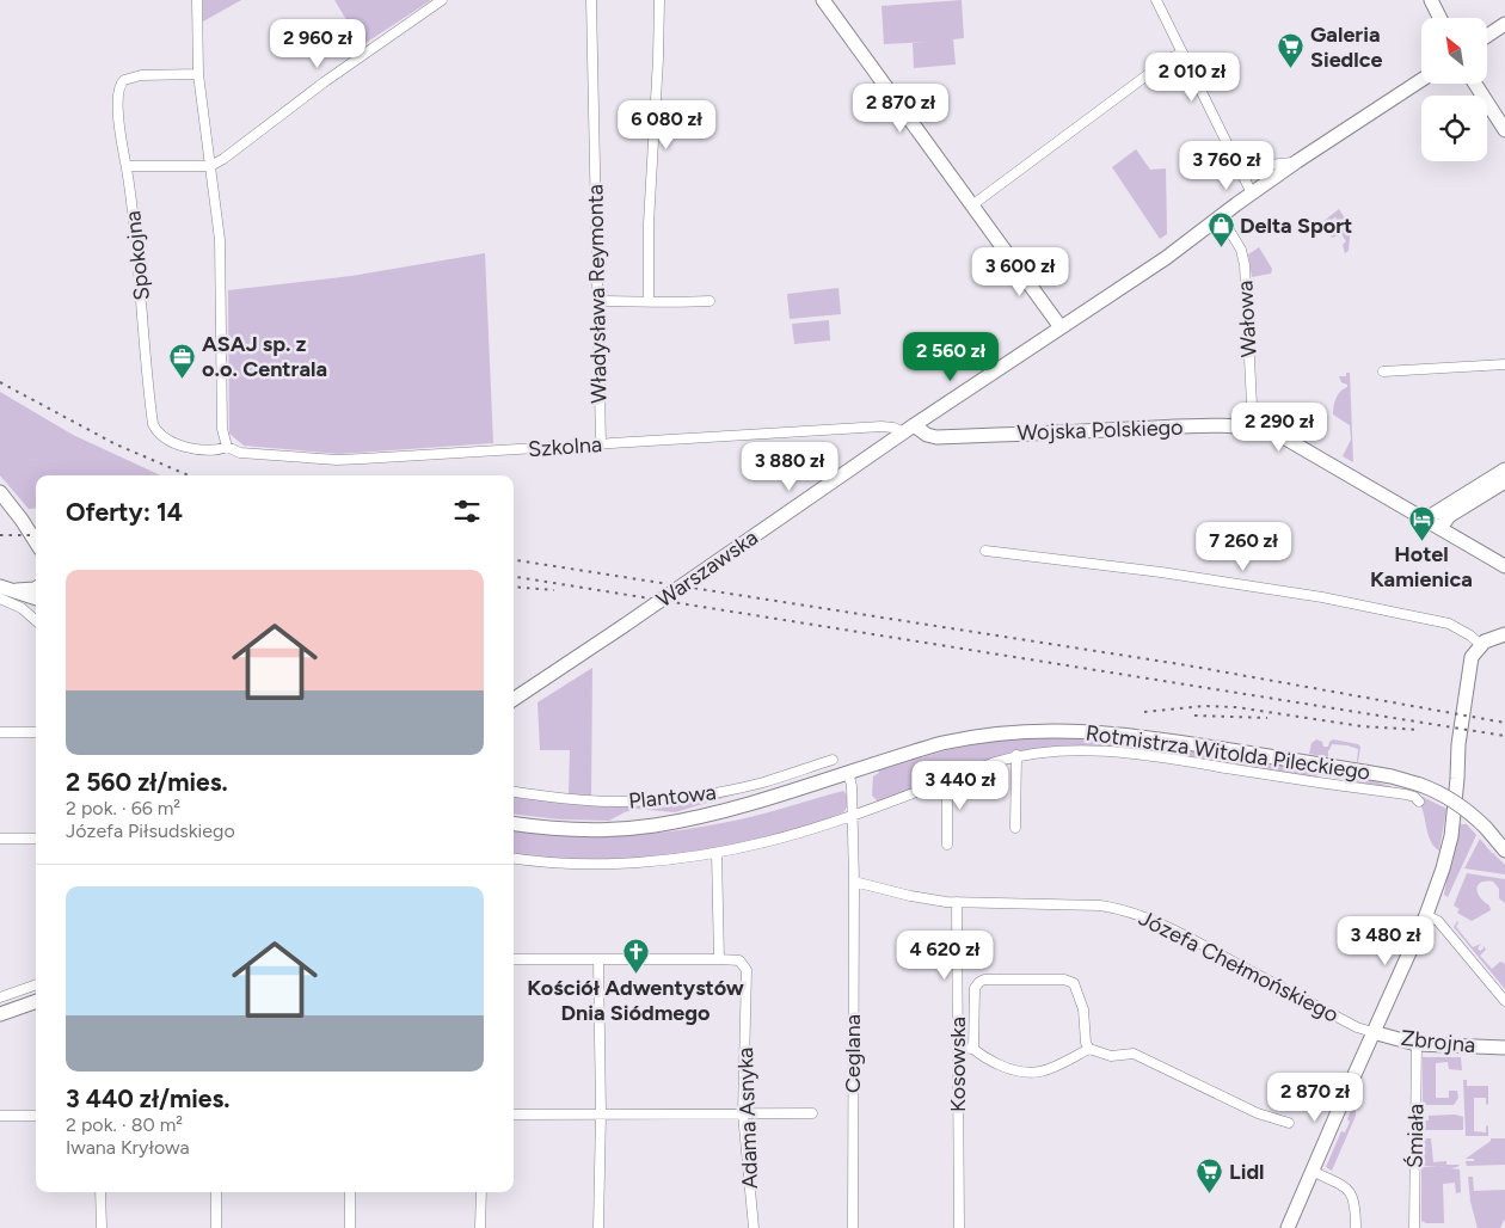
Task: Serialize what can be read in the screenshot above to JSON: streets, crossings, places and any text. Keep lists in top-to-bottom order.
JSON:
{
  "streets": {
    "main road": [
      "Wojska Polskiego",
      "Warszawska",
      "Rotmistrza Witolda Pileckiego",
      "Zbrojna"
    ],
    "street": [
      "Spokojna",
      "Władysława Reymonta",
      "Wałowa",
      "Szkolna",
      "Plantowa",
      "Józefa Chełmońskiego",
      "Ceglana",
      "Kosowska",
      "Adama Asnyka",
      "Śmiała"
    ]
  },
  "crossings": [
    ["Spokojna", "Szkolna"],
    ["Władysława Reymonta", "Szkolna"],
    ["Wałowa", "Wojska Polskiego"],
    ["Wałowa", "Warszawska"],
    ["Wojska Polskiego", "Szkolna"],
    ["Wojska Polskiego", "Warszawska"],
    ["Szkolna", "Warszawska"],
    ["Rotmistrza Witolda Pileckiego", "Ceglana"],
    ["Józefa Chełmońskiego", "Zbrojna"],
    ["Józefa Chełmońskiego", "Ceglana"],
    ["Józefa Chełmońskiego", "Kosowska"],
    ["Zbrojna", "Śmiała"]
  ],
  "places": {
    "supermarket": ["Galeria Siedlce", "Lidl"],
    "shop": ["Delta Sport"],
    "office": ["ASAJ sp. z o.o. Centrala"],
    "hotel": ["Hotel Kamienica"],
    "church": ["Kościół Adwentystów Dnia Siódmego"]
  },
  "north": "top left",
  "page": {
    "price": [
      "2 960 zł",
      "2 010 zł",
      "2 870 zł",
      "6 080 zł",
      "3 760 zł",
      "3 600 zł",
      "2 560 zł",
      "2 290 zł",
      "3 880 zł",
      "7 260 zł",
      "3 440 zł",
      "3 480 zł",
      "4 620 zł",
      "2 870 zł"
    ],
    "heading": "Oferty: 14",
    "list": [
      {
        "name": "2 560 zł/mies.",
        "note": "2 pok. · 66 m² · Józefa Piłsudskiego"
      },
      {
        "name": "3 440 zł/mies.",
        "note": "2 pok. · 80 m² · Iwana Kryłowa"
      }
    ]
  }
}
